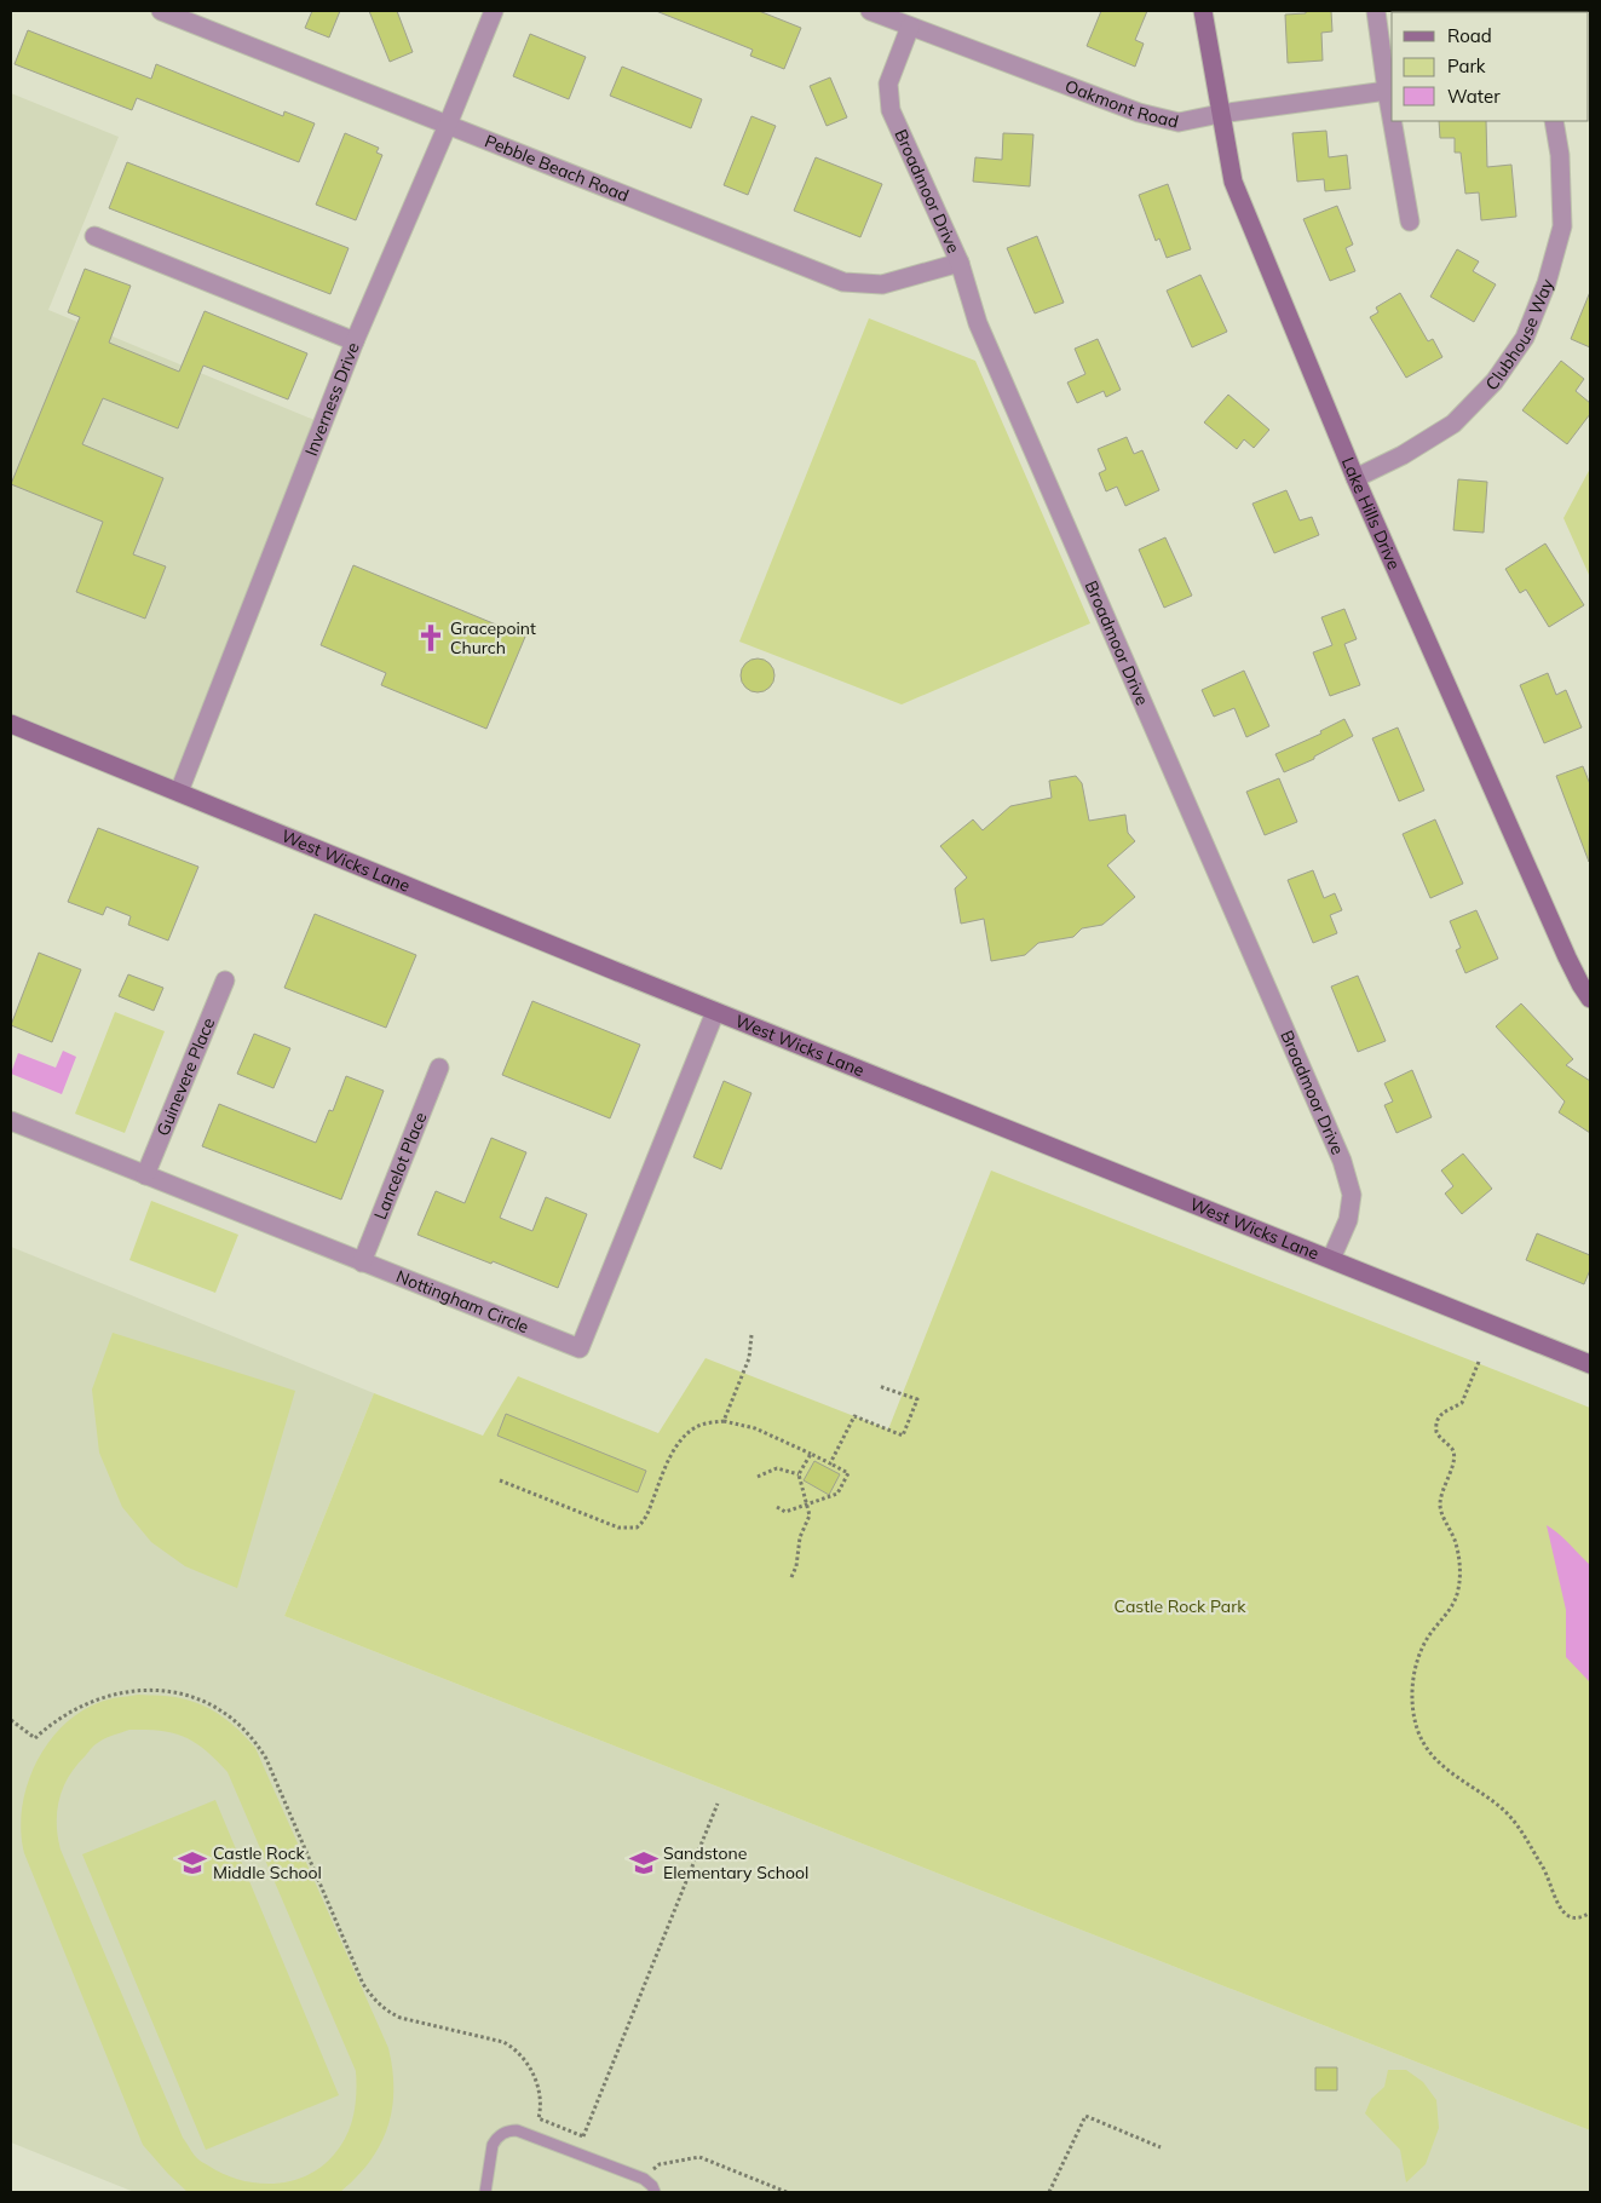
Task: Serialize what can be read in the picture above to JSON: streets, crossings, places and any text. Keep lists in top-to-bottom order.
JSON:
{
  "streets": {
    "main road": ["Lake Hills Drive", "West Wicks Lane"],
    "street": [
      "Oakmont Road",
      "Pebble Beach Road",
      "Broadmoor Drive",
      "Clubhouse Way",
      "Inverness Drive",
      "Guinevere Place",
      "Lancelot Place",
      "Nottingham Circle"
    ]
  },
  "crossings": [
    ["Oakmont Road", "Broadmoor Drive"],
    ["Oakmont Road", "Lake Hills Drive"],
    ["Pebble Beach Road", "Broadmoor Drive"],
    ["Pebble Beach Road", "Inverness Drive"],
    ["Broadmoor Drive", "West Wicks Lane"],
    ["Clubhouse Way", "Lake Hills Drive"],
    ["Inverness Drive", "West Wicks Lane"],
    ["West Wicks Lane", "Nottingham Circle"],
    ["Guinevere Place", "Nottingham Circle"],
    ["Lancelot Place", "Nottingham Circle"]
  ],
  "parks": ["Castle Rock Park"],
  "places": {
    "church": ["Gracepoint Church"],
    "school or university": ["Castle Rock Middle School", "Sandstone Elementary School"]
  },
  "legend": ["Road", "Park", "Water"]
}
